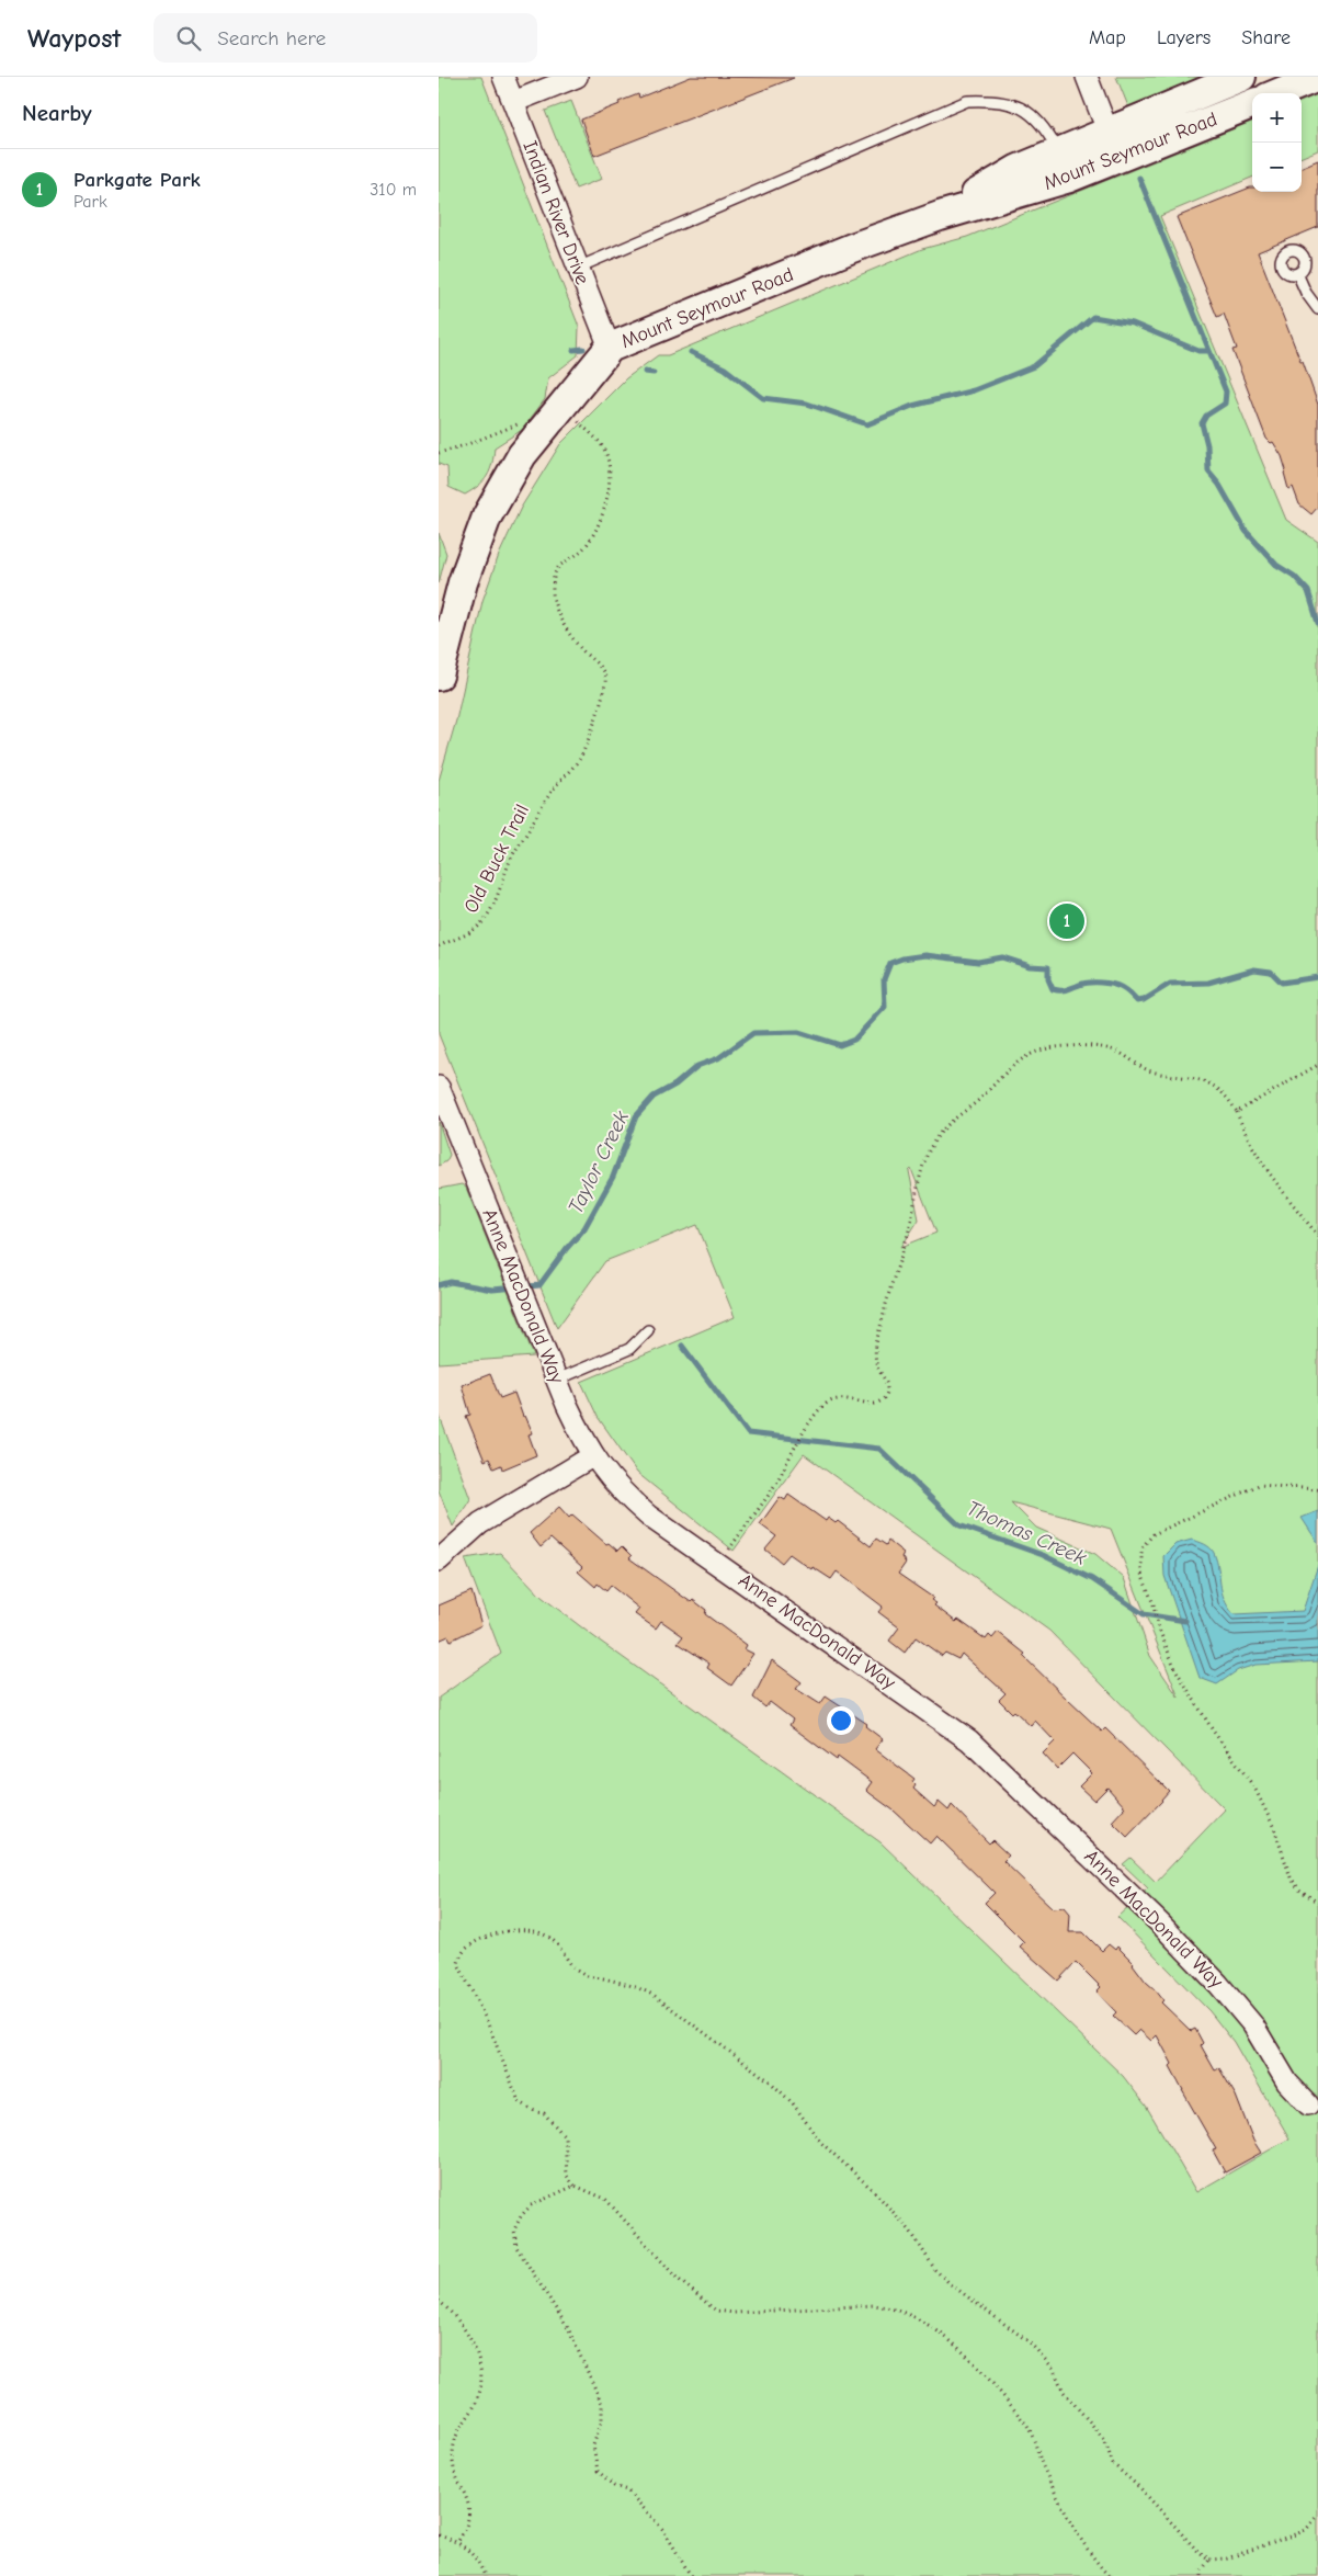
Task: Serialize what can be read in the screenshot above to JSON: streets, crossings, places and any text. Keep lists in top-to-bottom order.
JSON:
{
  "streets": {
    "street": ["Mount Seymour Road", "Indian River Drive", "Anne MacDonald Way"],
    "path": ["Old Buck Trail"]
  },
  "crossings": [
    ["Mount Seymour Road", "Indian River Drive"],
    ["Mount Seymour Road", "Old Buck Trail"]
  ],
  "water": ["Taylor Creek", "Thomas Creek"],
  "page": {
    "header": "Waypost",
    "search": "Search here",
    "nav": ["Map", "Layers", "Share"],
    "heading": "Nearby",
    "map_buttons": ["+", "−"],
    "list": [
      {
        "mark": "1",
        "name": "Parkgate Park",
        "note": "Park",
        "value": "310 m"
      }
    ],
    "pins": "1"
  }
}
